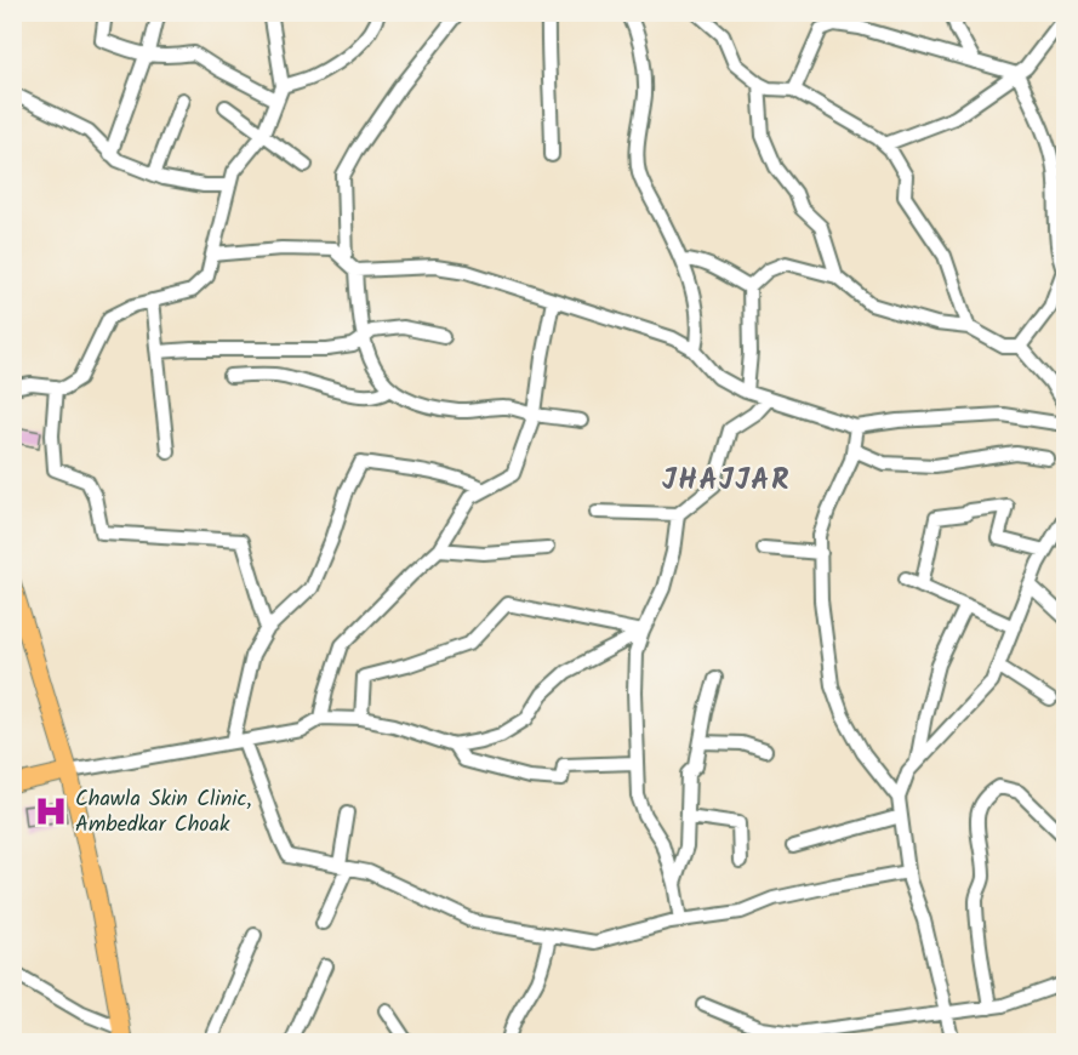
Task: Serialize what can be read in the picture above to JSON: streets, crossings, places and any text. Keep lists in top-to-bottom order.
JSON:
{
  "districts": ["JHAJJAR"],
  "places": {
    "hospital": ["Chawla Skin Clinic, Ambedkar Choak"]
  }
}
